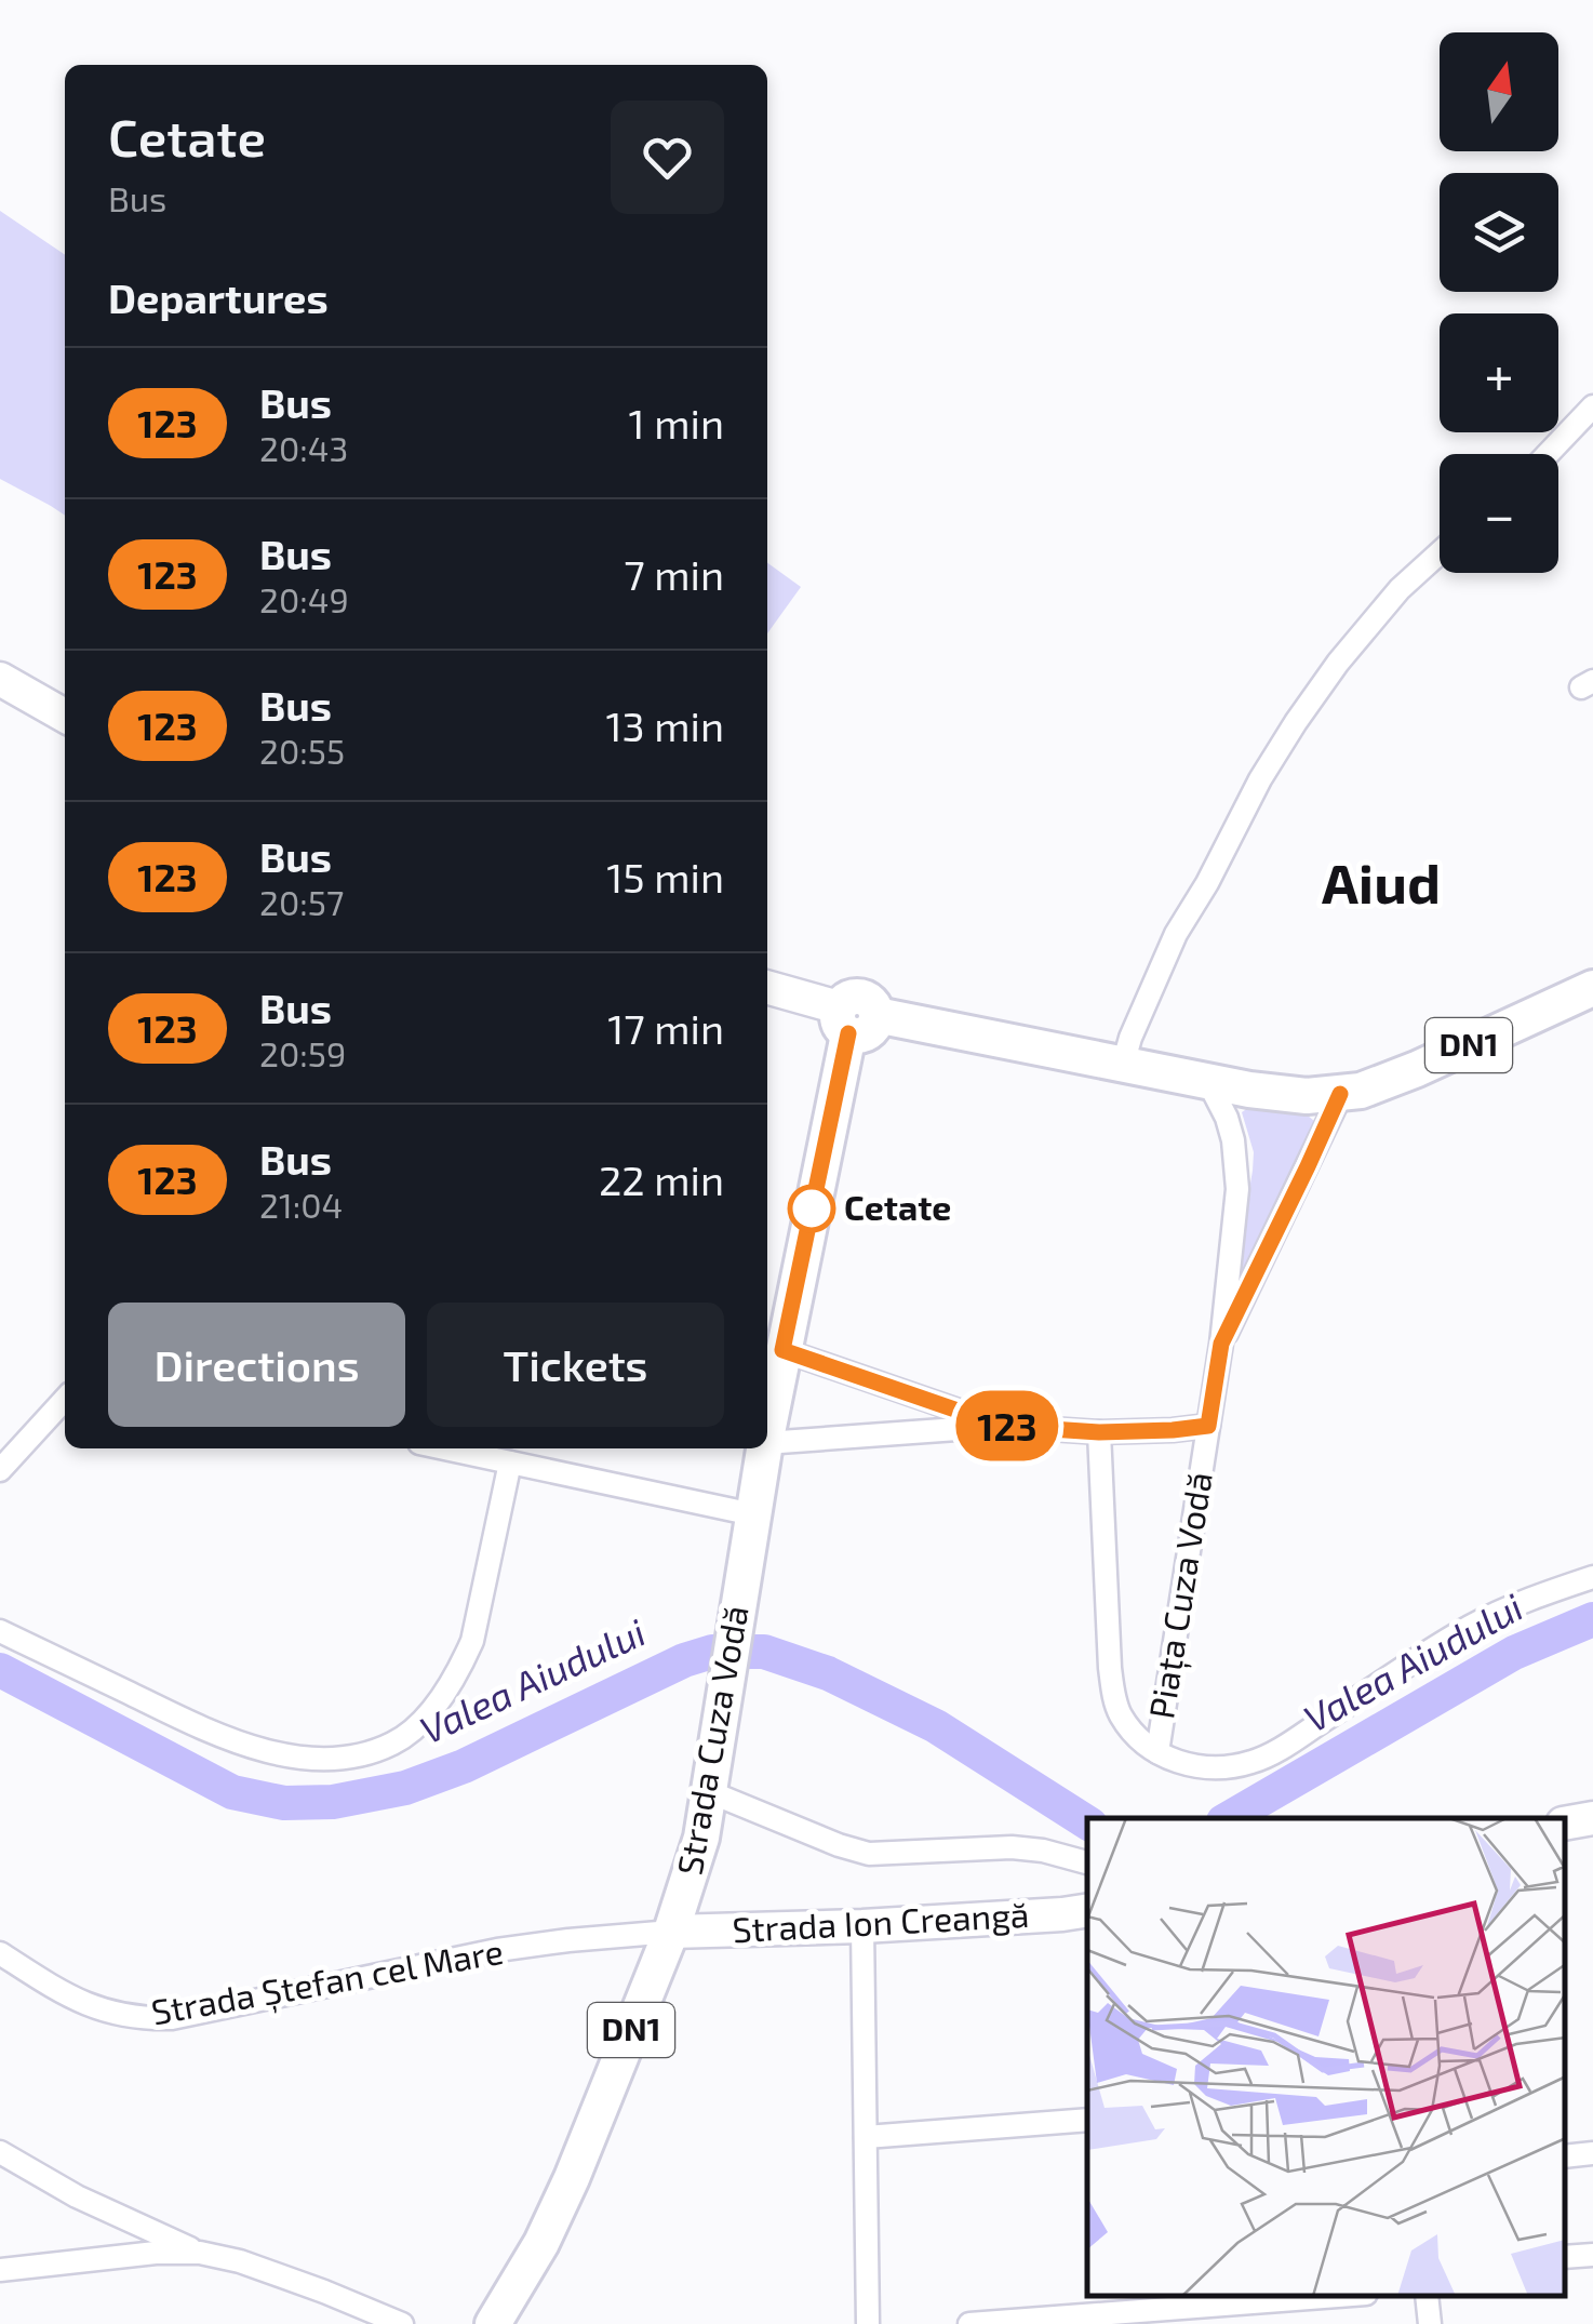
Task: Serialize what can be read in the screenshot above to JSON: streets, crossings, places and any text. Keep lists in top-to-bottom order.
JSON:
{
  "streets": {
    "main road": ["DN1", "Strada Cuza Vodă"],
    "street": ["Piața Cuza Vodă", "Strada Ion Creangă", "Strada Ștefan cel Mare"]
  },
  "crossings": [
    ["DN1", "Strada Cuza Vodă"],
    ["Strada Cuza Vodă", "Strada Ion Creangă"],
    ["Strada Cuza Vodă", "Strada Ștefan cel Mare"],
    ["Strada Ion Creangă", "Strada Ștefan cel Mare"]
  ],
  "districts": ["Aiud"],
  "water": ["Valea Aiudului"],
  "places": ["Cetate"],
  "lines": ["bus line 123"],
  "north": "top",
  "page": {
    "on_map": "123",
    "map_buttons": ["+", "−"],
    "heading": [
      ["Cetate", "Bus"],
      "Departures"
    ],
    "list": [
      {
        "mark": "123",
        "name": "Bus",
        "note": "20:43",
        "value": "1 min"
      },
      {
        "mark": "123",
        "name": "Bus",
        "note": "20:49",
        "value": "7 min"
      },
      {
        "mark": "123",
        "name": "Bus",
        "note": "20:55",
        "value": "13 min"
      },
      {
        "mark": "123",
        "name": "Bus",
        "note": "20:57",
        "value": "15 min"
      },
      {
        "mark": "123",
        "name": "Bus",
        "note": "20:59",
        "value": "17 min"
      },
      {
        "mark": "123",
        "name": "Bus",
        "note": "21:04",
        "value": "22 min"
      }
    ],
    "buttons": ["Directions", "Tickets"]
  }
}
